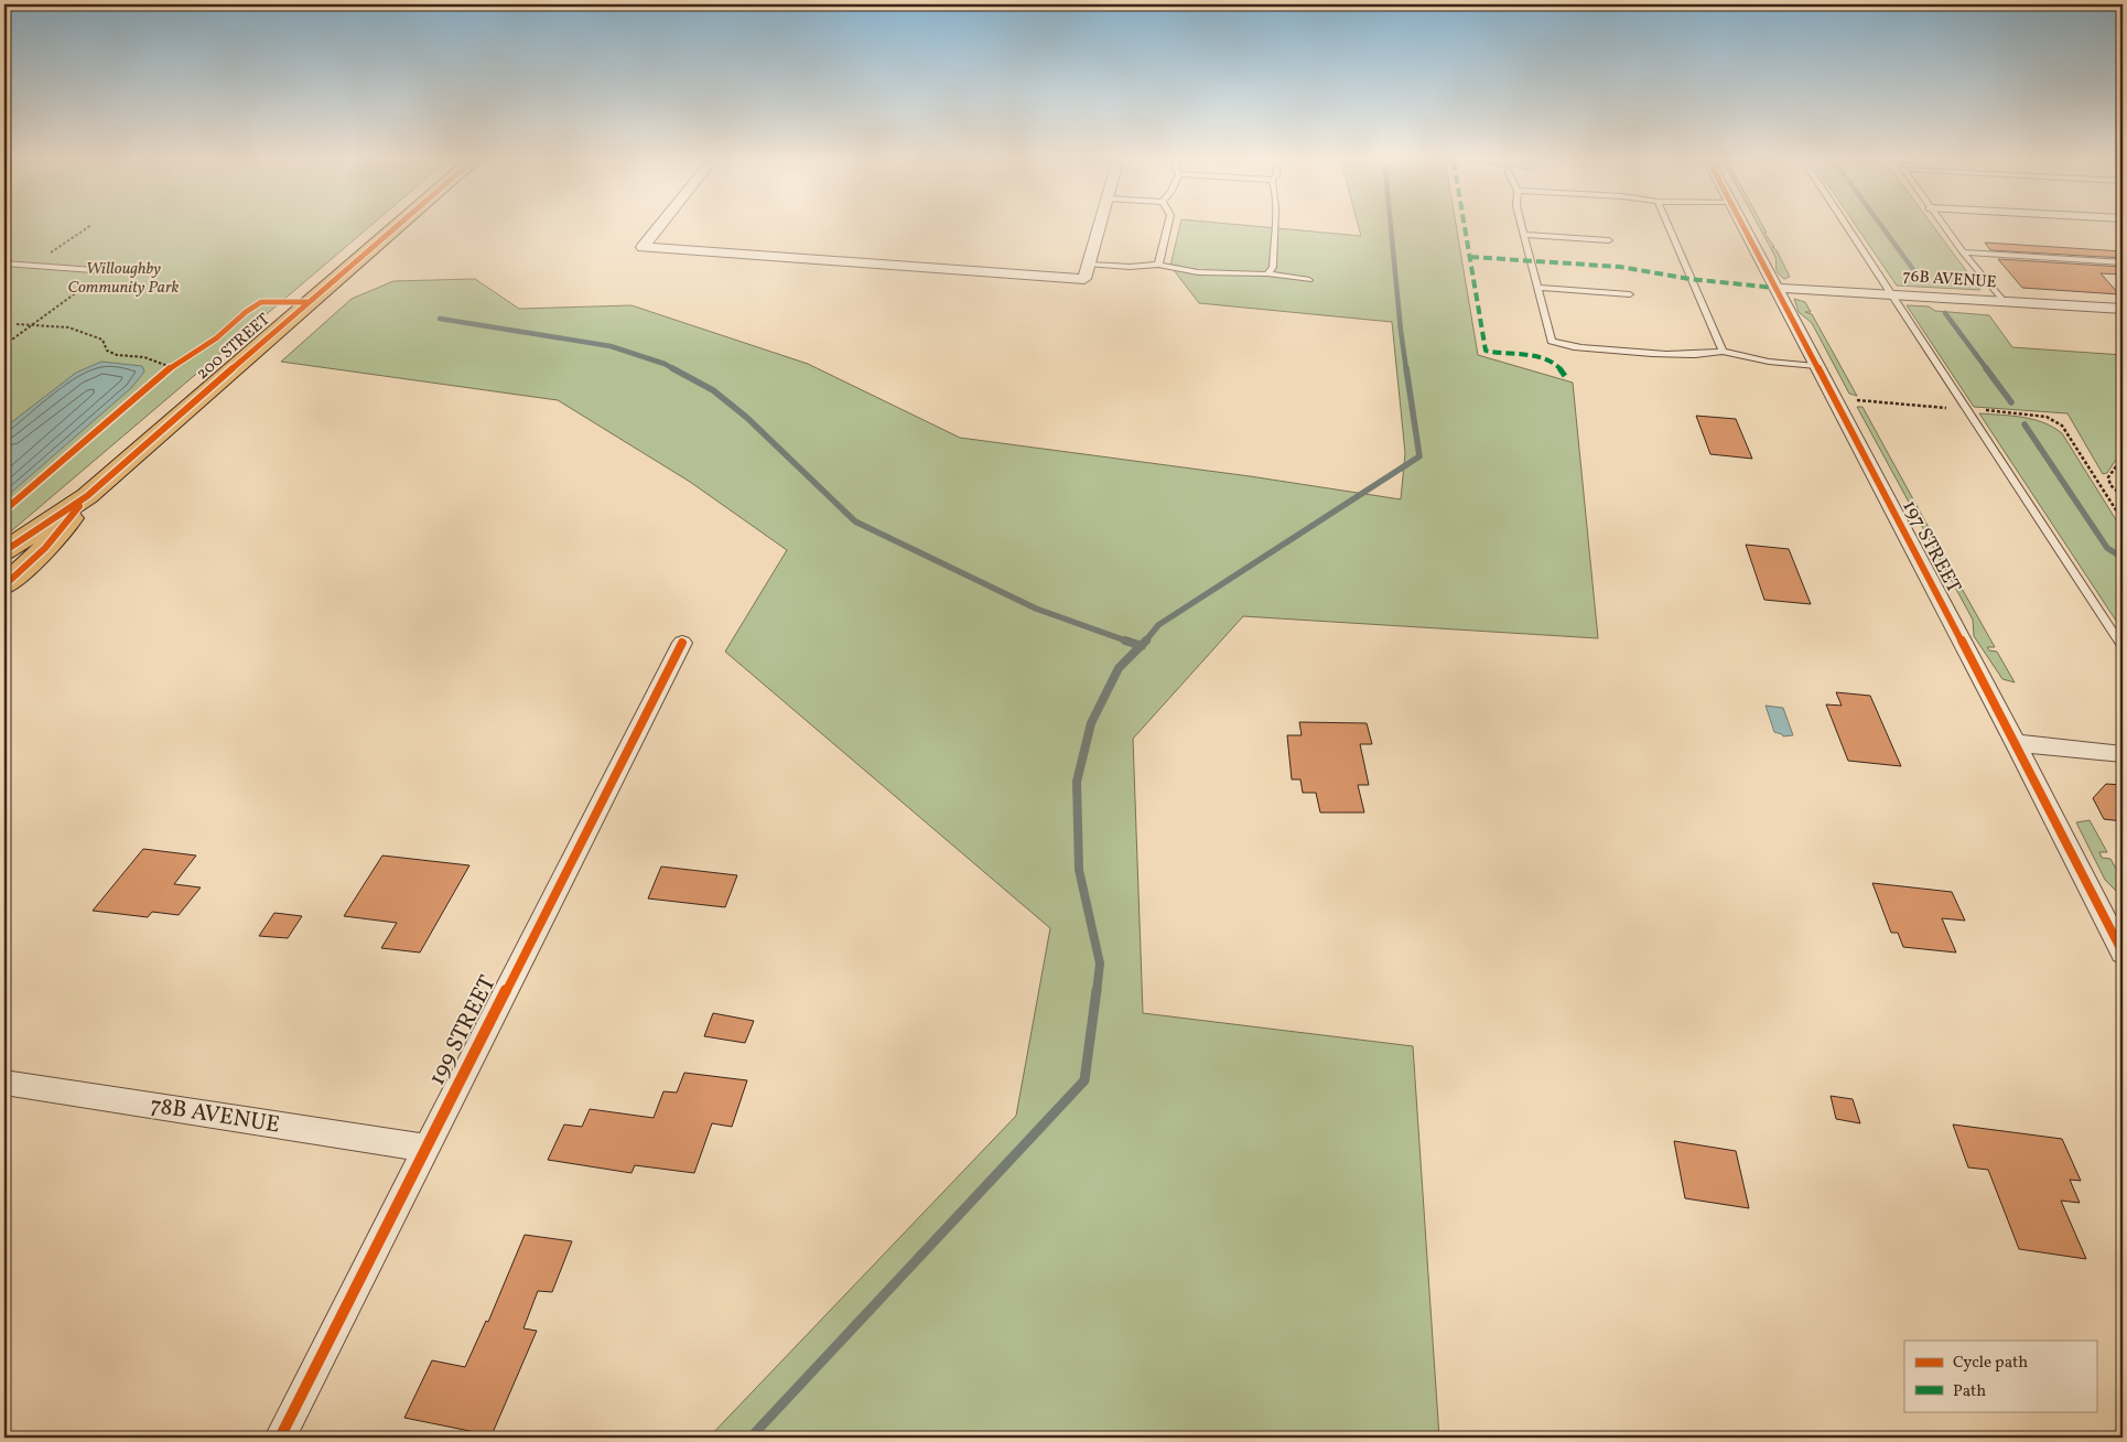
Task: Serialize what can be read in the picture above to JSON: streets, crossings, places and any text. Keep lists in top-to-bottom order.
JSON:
{
  "streets": {
    "main road": ["200 STREET"],
    "street": [
      "76B AVENUE",
      "197 STREET",
      "199 STREET",
      "78B AVENUE"
    ]
  },
  "crossings": [
    ["76B AVENUE", "197 STREET"],
    ["199 STREET", "78B AVENUE"]
  ],
  "parks": ["Willoughby Community Park"],
  "legend": ["Cycle path", "Path"]
}
